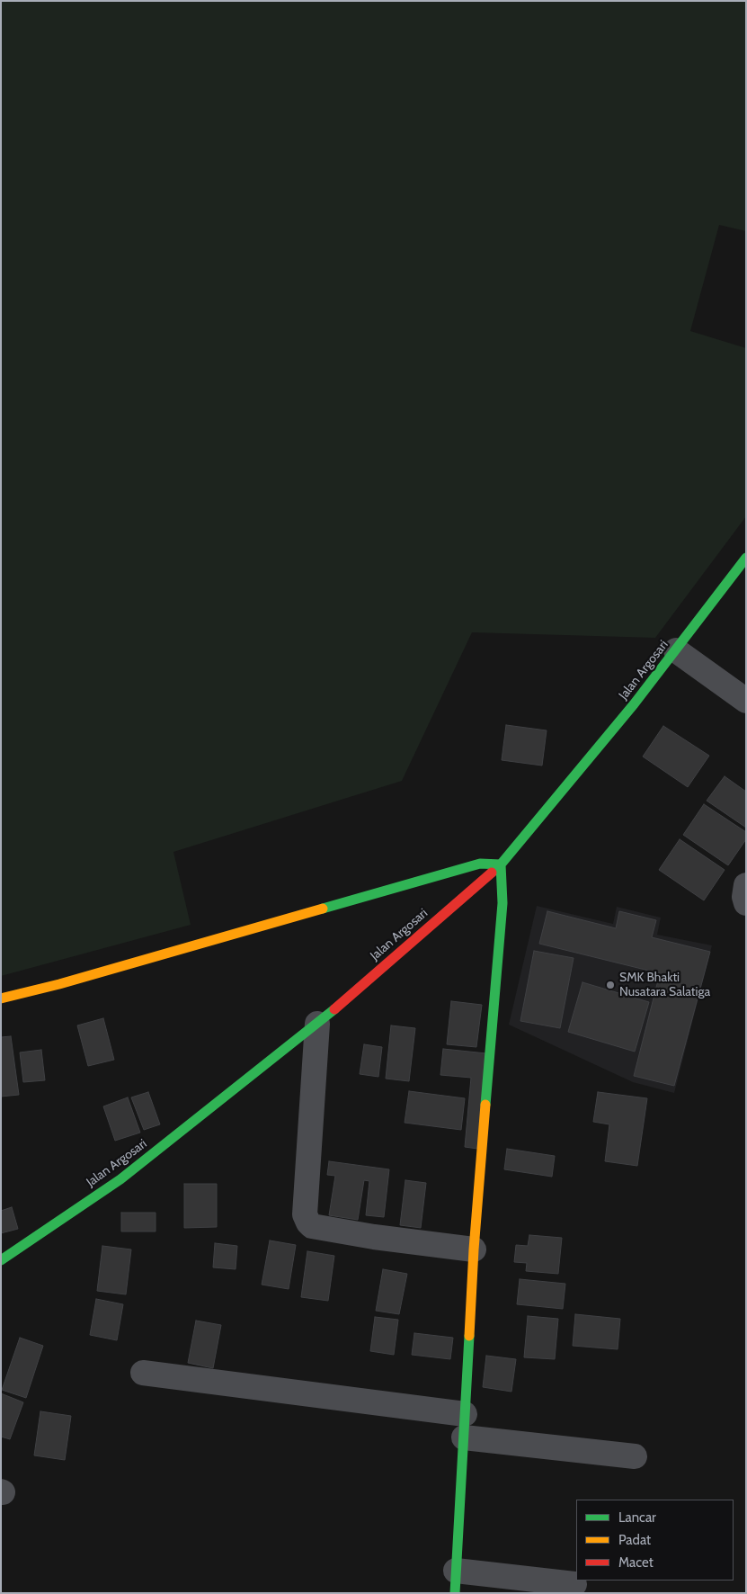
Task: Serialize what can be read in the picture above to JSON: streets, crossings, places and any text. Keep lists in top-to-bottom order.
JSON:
{
  "streets": {
    "street": ["Jalan Argosari"]
  },
  "places": ["SMK Bhakti Nusatara Salatiga"],
  "legend": ["Lancar", "Padat", "Macet"]
}
